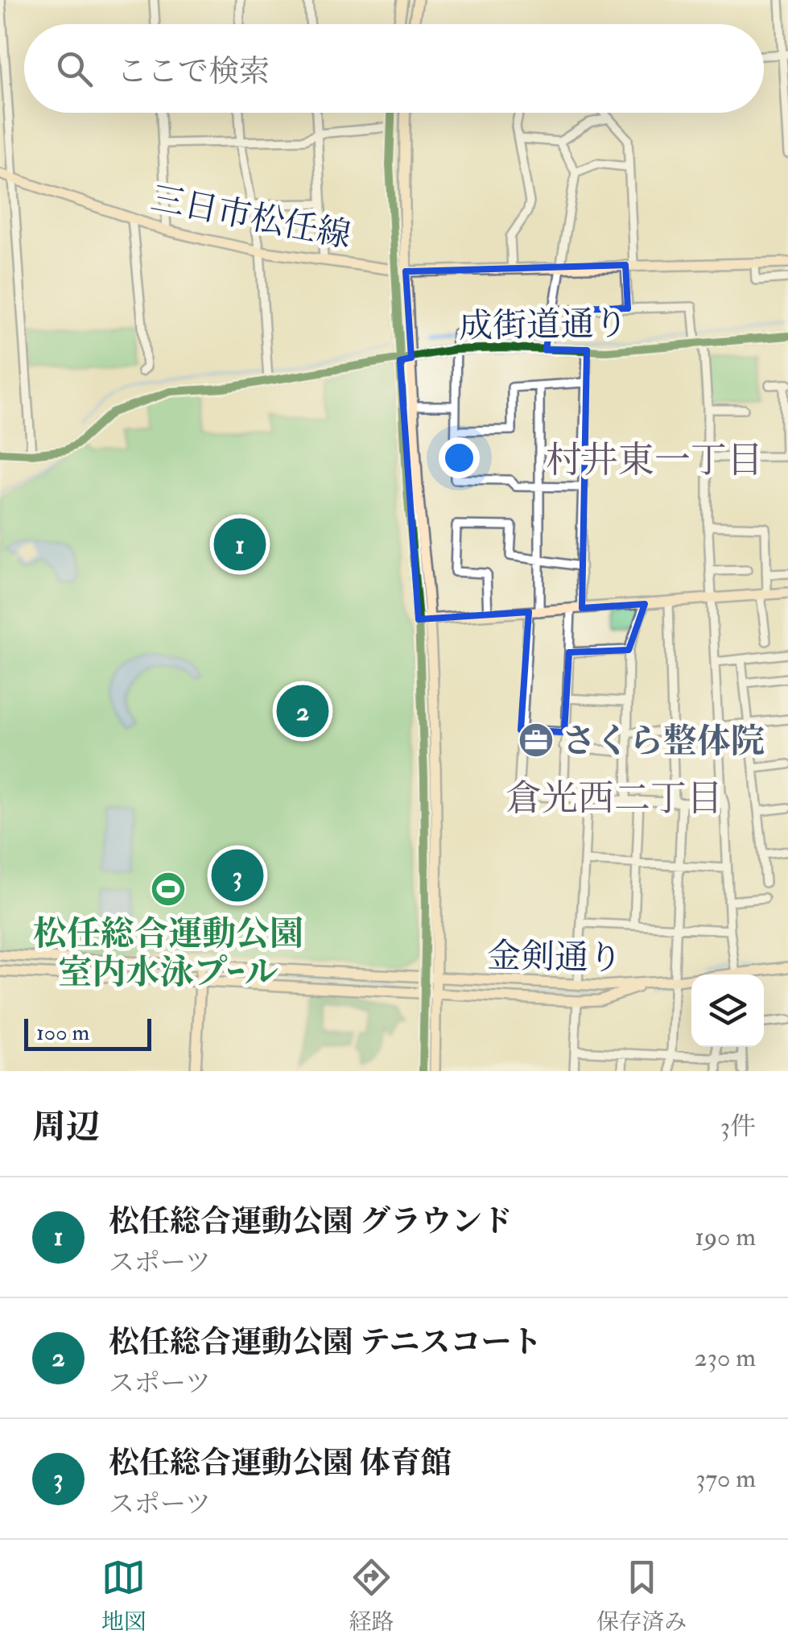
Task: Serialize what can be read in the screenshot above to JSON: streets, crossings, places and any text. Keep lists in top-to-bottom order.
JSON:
{
  "streets": {
    "street": ["三日市松任線", "成街道通り", "金剣通り"]
  },
  "districts": ["村井東一丁目", "倉光西二丁目"],
  "places": {
    "office": ["さくら整体院"],
    "sports": ["松任総合運動公園 室内水泳プｰル"]
  },
  "scale_bar": "100 m",
  "page": {
    "search": "ここで検索",
    "pins": ["1", "2", "3"],
    "scale": "100 m",
    "heading": ["周辺", "3件"],
    "list": [
      {
        "mark": "1",
        "name": "松任総合運動公園 グラウンド",
        "note": "スポーツ",
        "value": "190 m"
      },
      {
        "mark": "2",
        "name": "松任総合運動公園 テニスコート",
        "note": "スポーツ",
        "value": "230 m"
      },
      {
        "mark": "3",
        "name": "松任総合運動公園 体育館",
        "note": "スポーツ",
        "value": "370 m"
      }
    ],
    "nav": ["地図", "経路", "保存済み"]
  }
}
